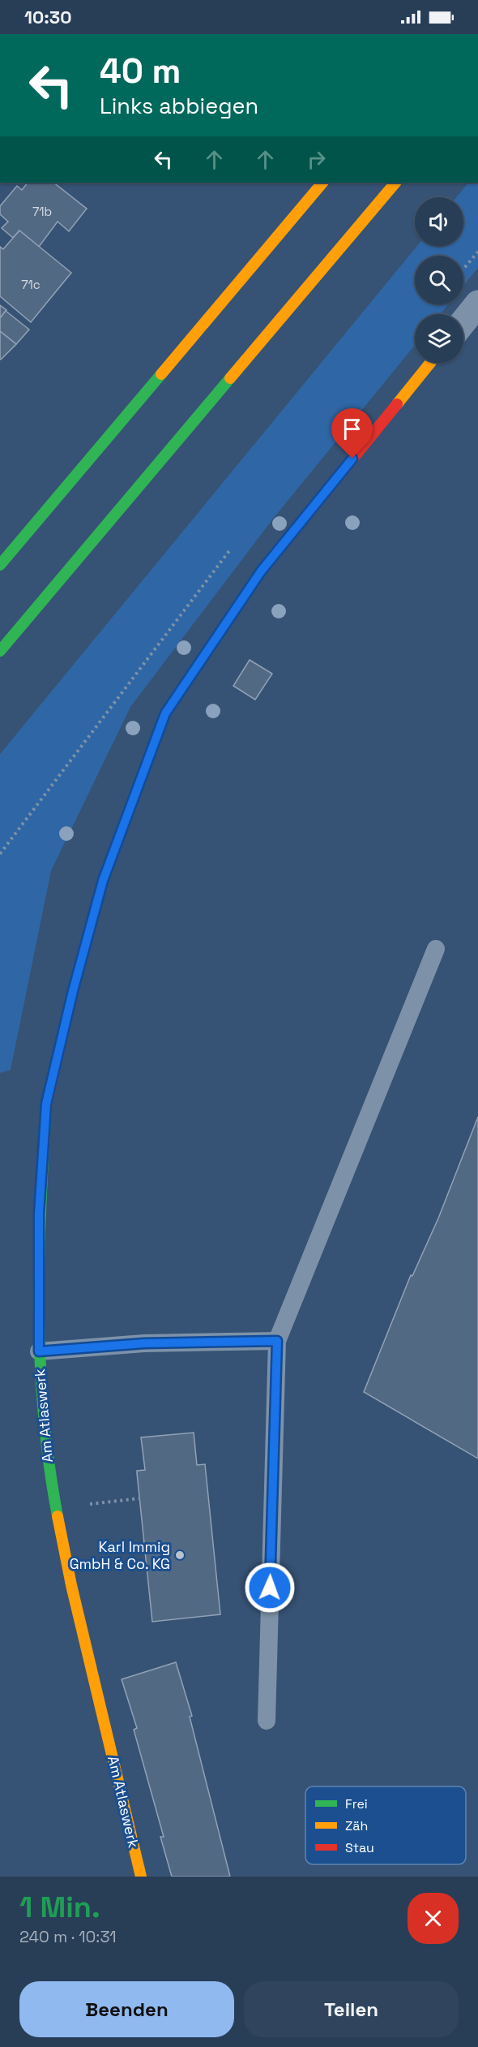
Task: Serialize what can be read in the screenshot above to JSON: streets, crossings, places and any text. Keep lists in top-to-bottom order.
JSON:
{
  "streets": {
    "main road": ["Am Atlaswerk"]
  },
  "places": ["Karl Immig GmbH & Co. KG"],
  "house_numbers": ["71b", "71c"],
  "legend": ["Frei", "Zäh", "Stau"],
  "page": {
    "status": "10:30",
    "turn": ["40 m", "Links abbiegen"],
    "heading": ["1 Min.", "240 m · 10:31"],
    "buttons": ["Beenden", "Teilen"]
  }
}
